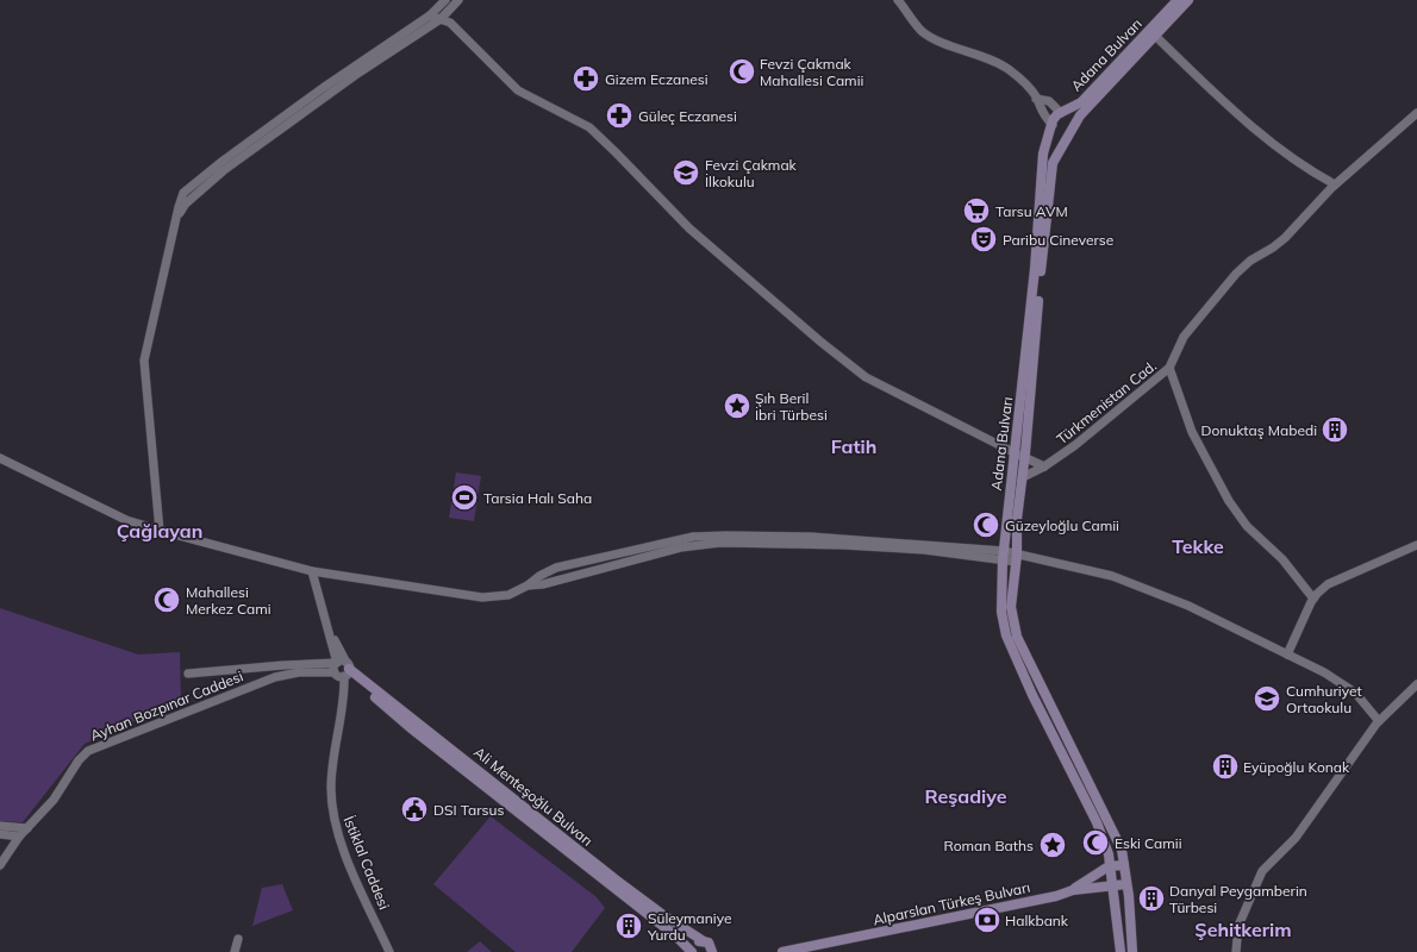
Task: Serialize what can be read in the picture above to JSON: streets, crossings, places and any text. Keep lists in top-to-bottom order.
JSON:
{
  "streets": {
    "main road": ["Adana Bulvarı", "Ali Menteşoğlu Bulvarı", "Alparslan Türkeş Bulvarı"],
    "street": ["Türkmenistan Cad.", "Ayhan Bozpınar Caddesi", "İstiklal Caddesi"]
  },
  "crossings": [
    ["Adana Bulvarı", "Türkmenistan Cad."],
    ["Adana Bulvarı", "Alparslan Türkeş Bulvarı"],
    ["Ali Menteşoğlu Bulvarı", "İstiklal Caddesi"]
  ],
  "districts": [
    "Fatih",
    "Çağlayan",
    "Tekke",
    "Reşadiye",
    "Şehitkerim"
  ],
  "places": {
    "mosque": [
      "Fevzi Çakmak Mahallesi Camii",
      "Güzeyloğlu Camii",
      "Mahallesi Merkez Cami",
      "Eski Camii"
    ],
    "pharmacy": ["Gizem Eczanesi", "Güleç Eczanesi"],
    "school or university": ["Fevzi Çakmak İlkokulu", "Cumhuriyet Ortaokulu"],
    "supermarket": ["Tarsu AVM"],
    "theatre": ["Paribu Cineverse"],
    "place": ["Şıh Beril İbri Türbesi", "Roman Baths"],
    "building": [
      "Donuktaş Mabedi",
      "Eyüpoğlu Konak",
      "Danyal Peygamberin Türbesi",
      "Süleymaniye Yurdu"
    ],
    "sports": ["Tarsia Halı Saha"],
    "public building": ["DSI Tarsus"],
    "bank": ["Halkbank"]
  }
}
